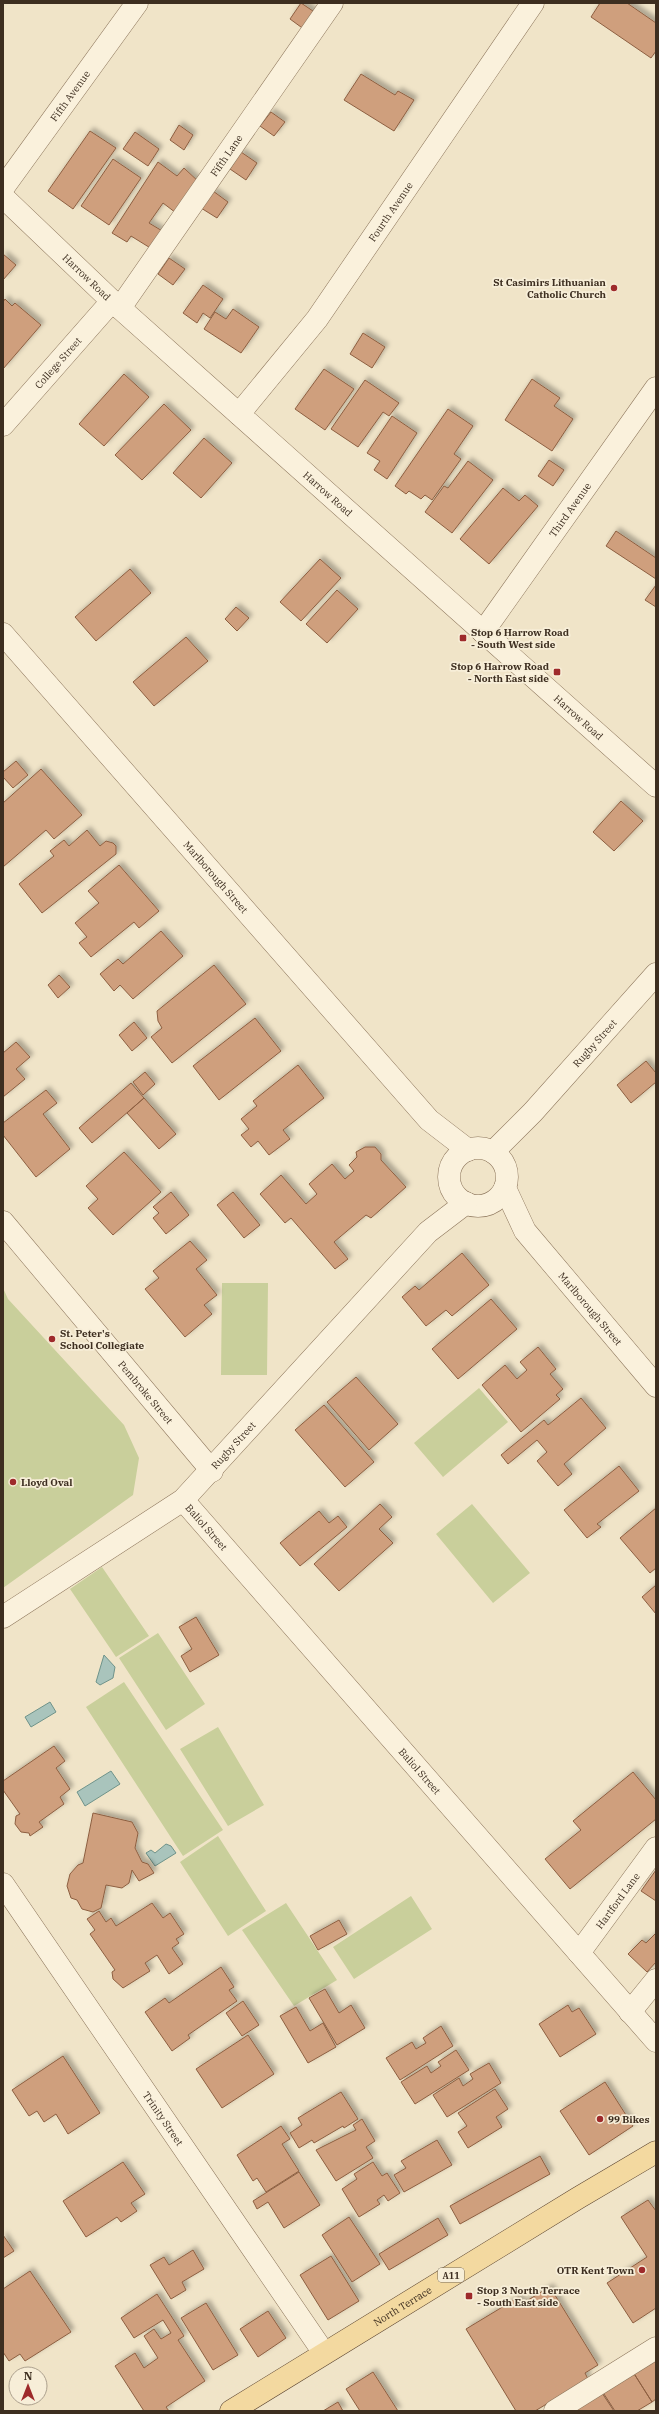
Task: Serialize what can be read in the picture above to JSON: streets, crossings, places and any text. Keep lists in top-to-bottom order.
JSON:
{
  "streets": {
    "main road": ["A11", "North Terrace"],
    "street": [
      "Fifth Avenue",
      "Fifth Lane",
      "Fourth Avenue",
      "Harrow Road",
      "College Street",
      "Third Avenue",
      "Marlborough Street",
      "Rugby Street",
      "Pembroke Street",
      "Baliol Street",
      "Hartford Lane",
      "Trinity Street"
    ]
  },
  "crossings": [
    ["Fifth Lane", "Harrow Road"],
    ["Fifth Lane", "College Street"],
    ["Fourth Avenue", "Harrow Road"],
    ["Harrow Road", "College Street"],
    ["Harrow Road", "Third Avenue"],
    ["Marlborough Street", "Rugby Street"],
    ["Rugby Street", "Pembroke Street"],
    ["Rugby Street", "Baliol Street"],
    ["Baliol Street", "Hartford Lane"],
    ["Trinity Street", "North Terrace"]
  ],
  "places": {
    "other": [
      "St Casimirs Lithuanian Catholic Church",
      "St. Peter's School Collegiate",
      "Lloyd Oval",
      "99 Bikes",
      "OTR Kent Town"
    ],
    "transit": ["Stop 6 Harrow Road - South West side", "Stop 6 Harrow Road - North East side", "Stop 3 North Terrace - South East side"]
  },
  "north": "top"
}
